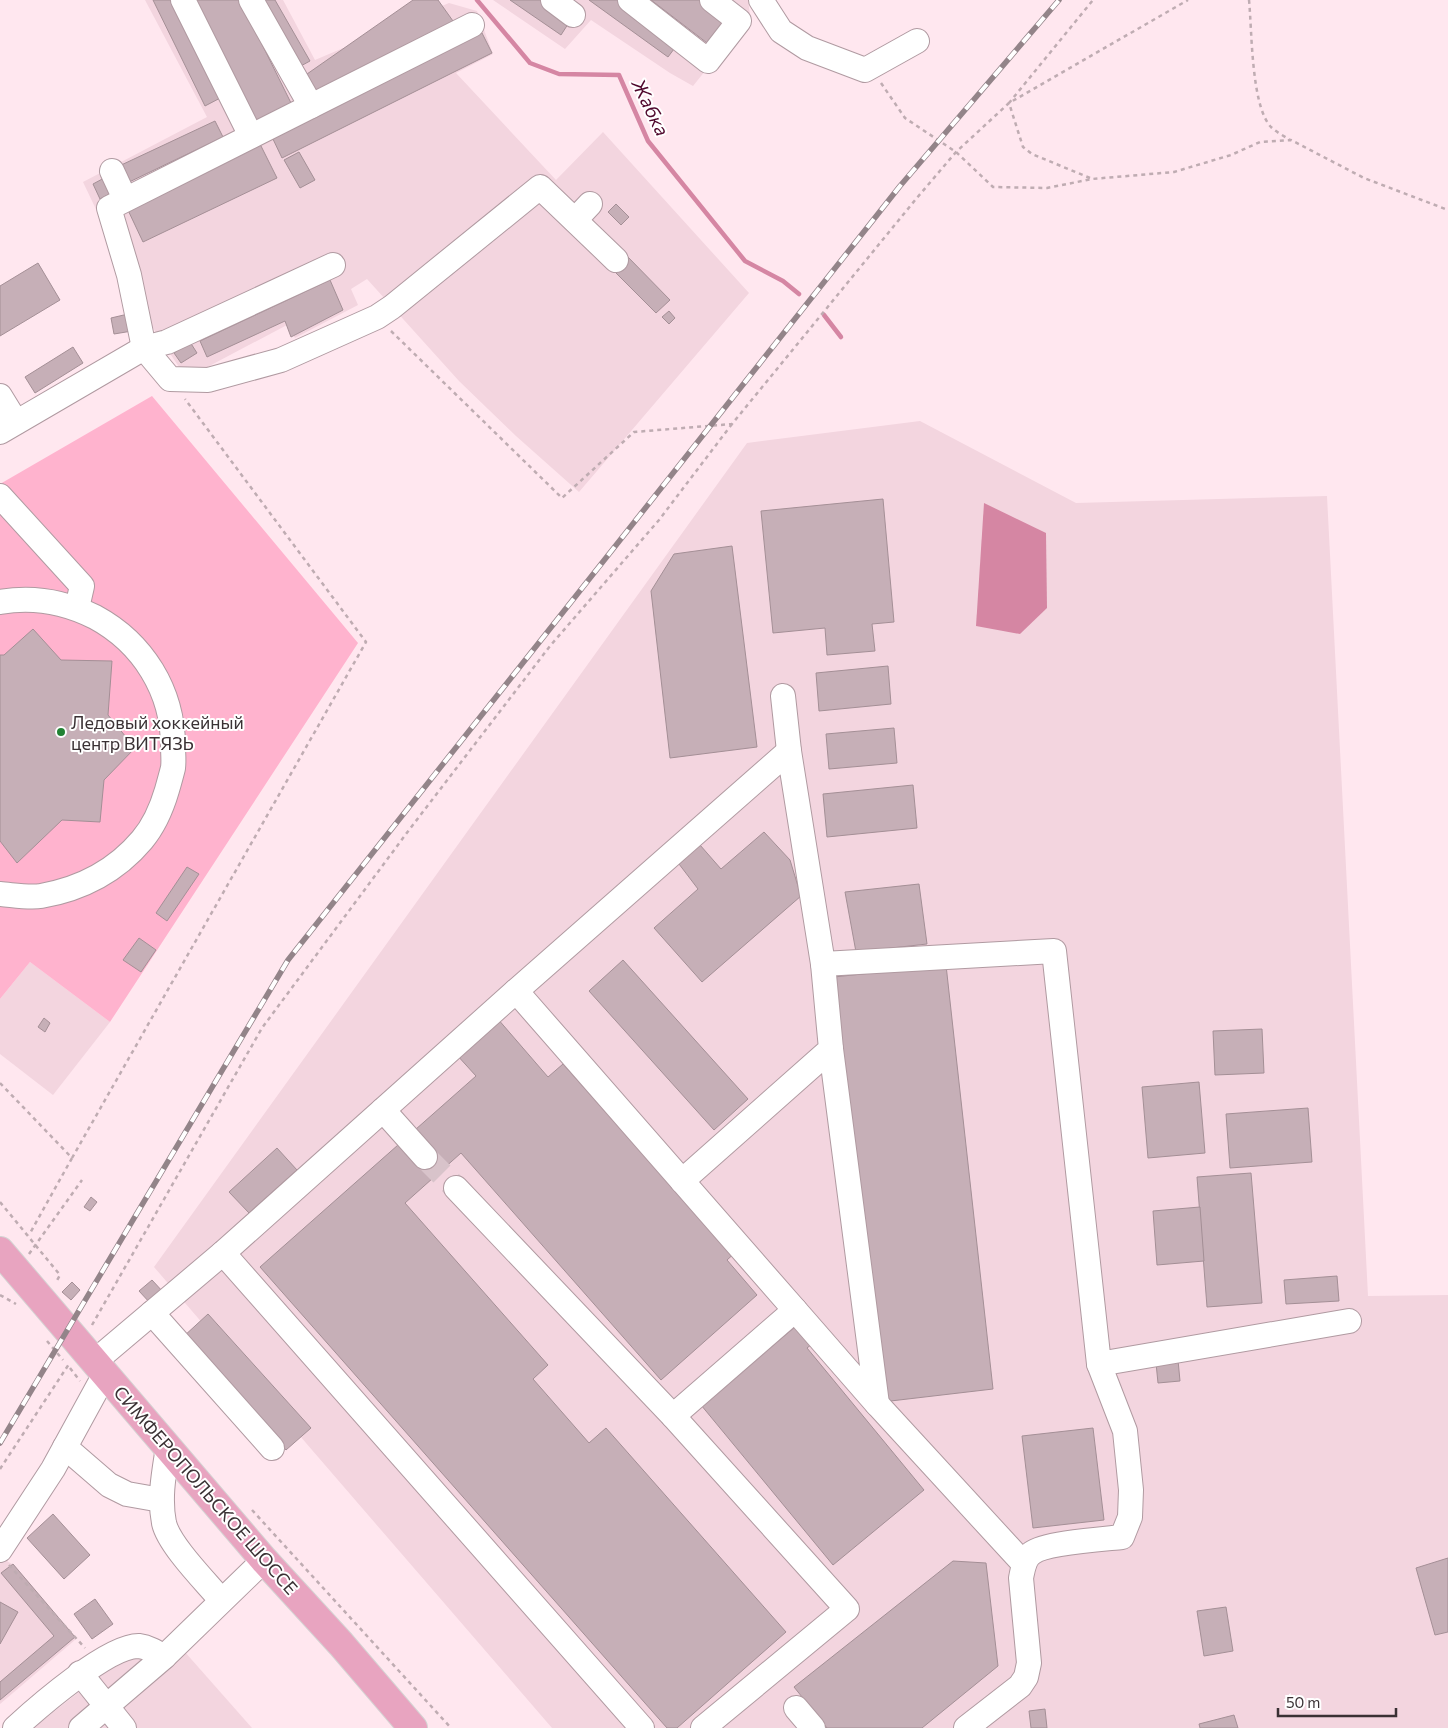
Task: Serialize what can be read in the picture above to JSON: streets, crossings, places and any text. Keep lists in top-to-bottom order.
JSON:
{
  "streets": {
    "main road": ["СИМФЕРОПОЛЬСКОЕ ШОССЕ"]
  },
  "water": ["Жабка"],
  "places": ["Ледовый хоккейный центр ВИТЯЗЬ"],
  "scale_bar": "50 m"
}
